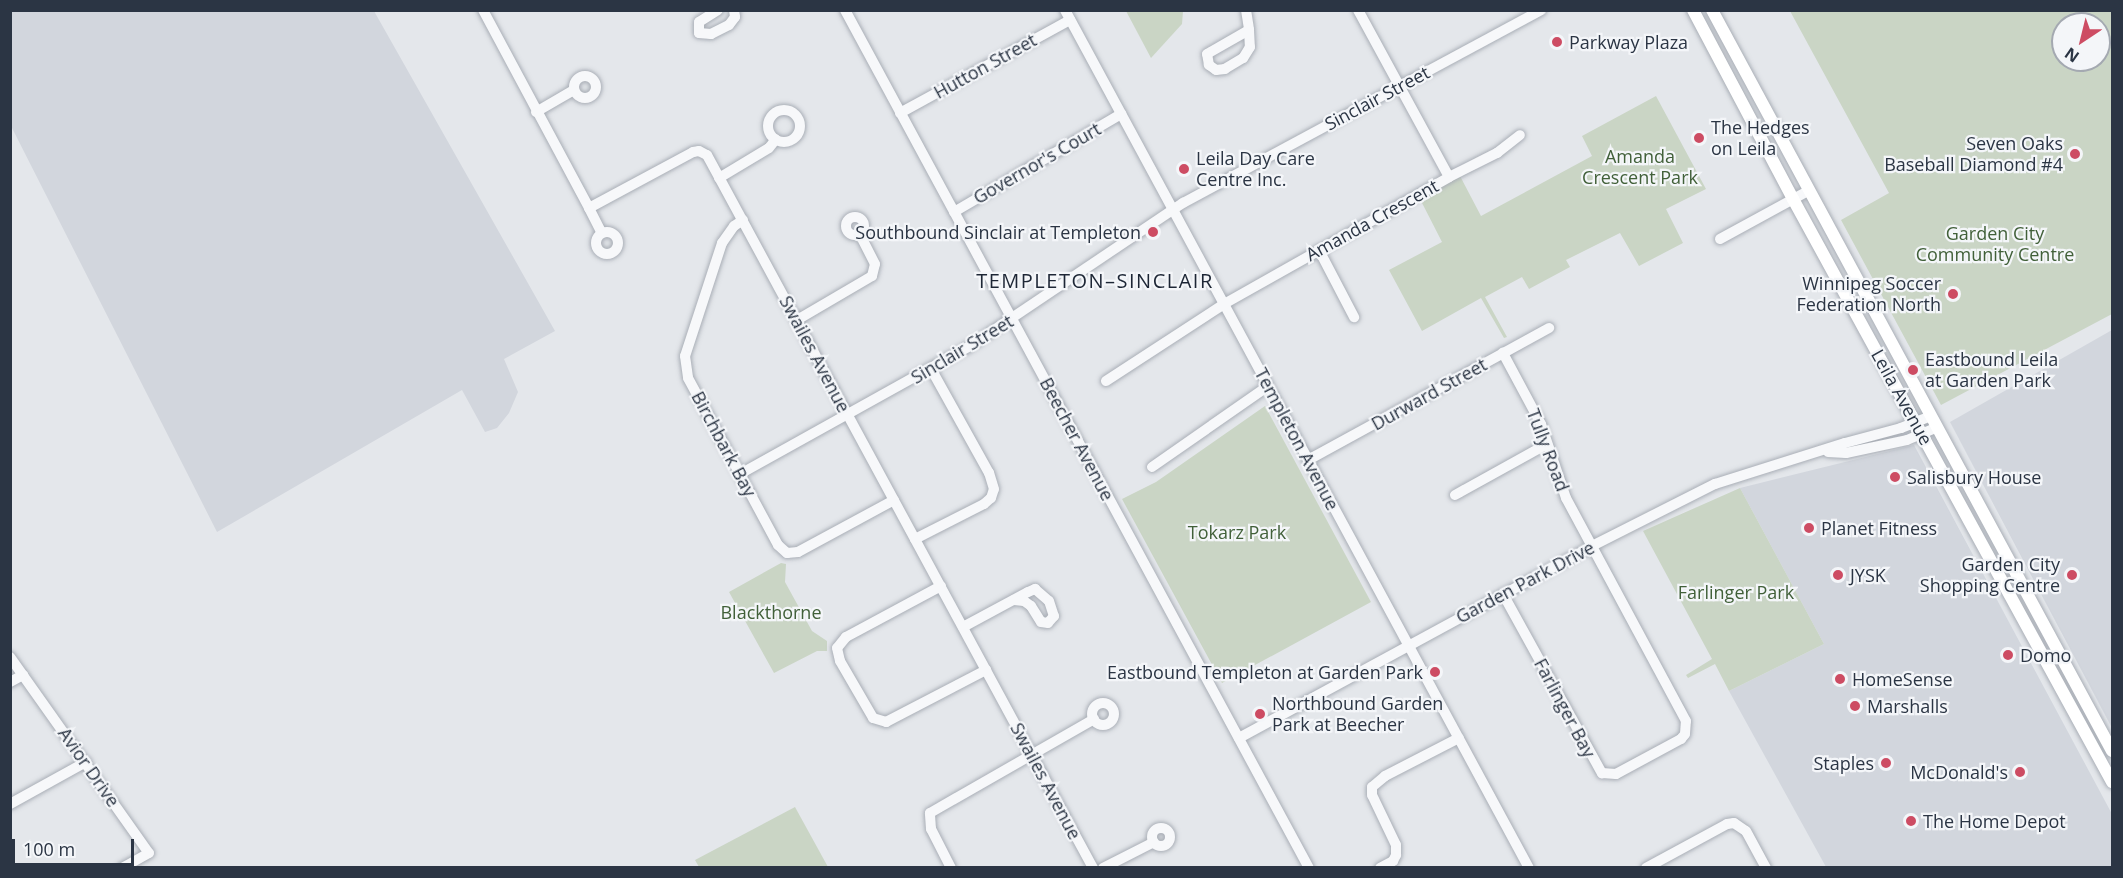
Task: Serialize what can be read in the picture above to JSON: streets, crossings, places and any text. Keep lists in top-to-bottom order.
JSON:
{
  "streets": {
    "main road": ["Leila Avenue"],
    "street": [
      "Hutton Street",
      "Sinclair Street",
      "Governor's Court",
      "Amanda Crescent",
      "Swailes Avenue",
      "Durward Street",
      "Beecher Avenue",
      "Templeton Avenue",
      "Birchbark Bay",
      "Tully Road",
      "Garden Park Drive",
      "Farlinger Bay",
      "Avior Drive"
    ]
  },
  "crossings": [
    ["Hutton Street", "Beecher Avenue"],
    ["Hutton Street", "Templeton Avenue"],
    ["Sinclair Street", "Swailes Avenue"],
    ["Sinclair Street", "Beecher Avenue"],
    ["Sinclair Street", "Templeton Avenue"],
    ["Sinclair Street", "Birchbark Bay"],
    ["Governor's Court", "Beecher Avenue"],
    ["Governor's Court", "Templeton Avenue"],
    ["Amanda Crescent", "Templeton Avenue"],
    ["Swailes Avenue", "Birchbark Bay"],
    ["Durward Street", "Templeton Avenue"],
    ["Durward Street", "Tully Road"],
    ["Leila Avenue", "Garden Park Drive"],
    ["Beecher Avenue", "Garden Park Drive"],
    ["Templeton Avenue", "Garden Park Drive"],
    ["Tully Road", "Garden Park Drive"],
    ["Tully Road", "Farlinger Bay"],
    ["Garden Park Drive", "Farlinger Bay"]
  ],
  "districts": ["TEMPLETON–SINCLAIR"],
  "parks": [
    "Amanda Crescent Park",
    "Garden City Community Centre",
    "Tokarz Park",
    "Farlinger Park",
    "Blackthorne"
  ],
  "places": [
    "Parkway Plaza",
    "The Hedges on Leila",
    "Seven Oaks Baseball Diamond #4",
    "Leila Day Care Centre Inc.",
    "Southbound Sinclair at Templeton",
    "Winnipeg Soccer Federation North",
    "Eastbound Leila at Garden Park",
    "Salisbury House",
    "Planet Fitness",
    "JYSK",
    "Garden City Shopping Centre",
    "Domo",
    "Eastbound Templeton at Garden Park",
    "HomeSense",
    "Marshalls",
    "Northbound Garden Park at Beecher",
    "Staples",
    "McDonald's",
    "The Home Depot"
  ],
  "scale_bar": "100 m",
  "north": "bottom left"
}
